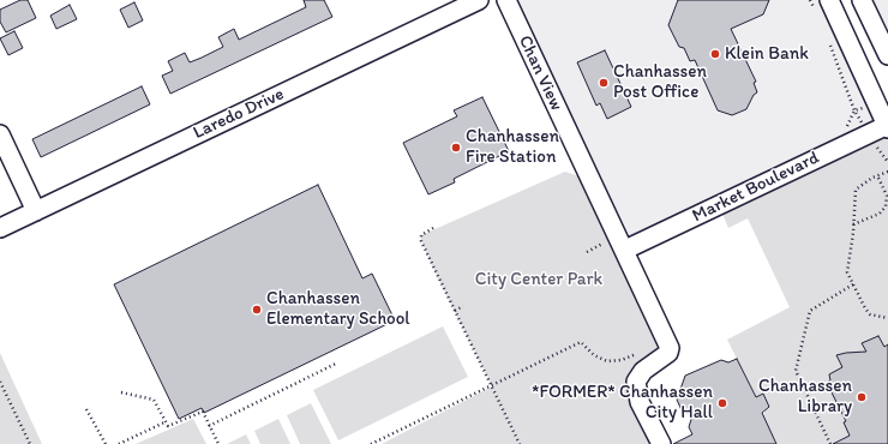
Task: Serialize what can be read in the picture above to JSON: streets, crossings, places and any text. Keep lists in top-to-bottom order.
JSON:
{
  "streets": {
    "street": ["Chan View", "Laredo Drive", "Market Boulevard"]
  },
  "crossings": [
    ["Chan View", "Market Boulevard"]
  ],
  "parks": ["City Center Park"],
  "places": [
    "Klein Bank",
    "Chanhassen Post Office",
    "Chanhassen Fire Station",
    "Chanhassen Elementary School",
    "Chanhassen Library",
    "*FORMER* Chanhassen City Hall"
  ]
}
